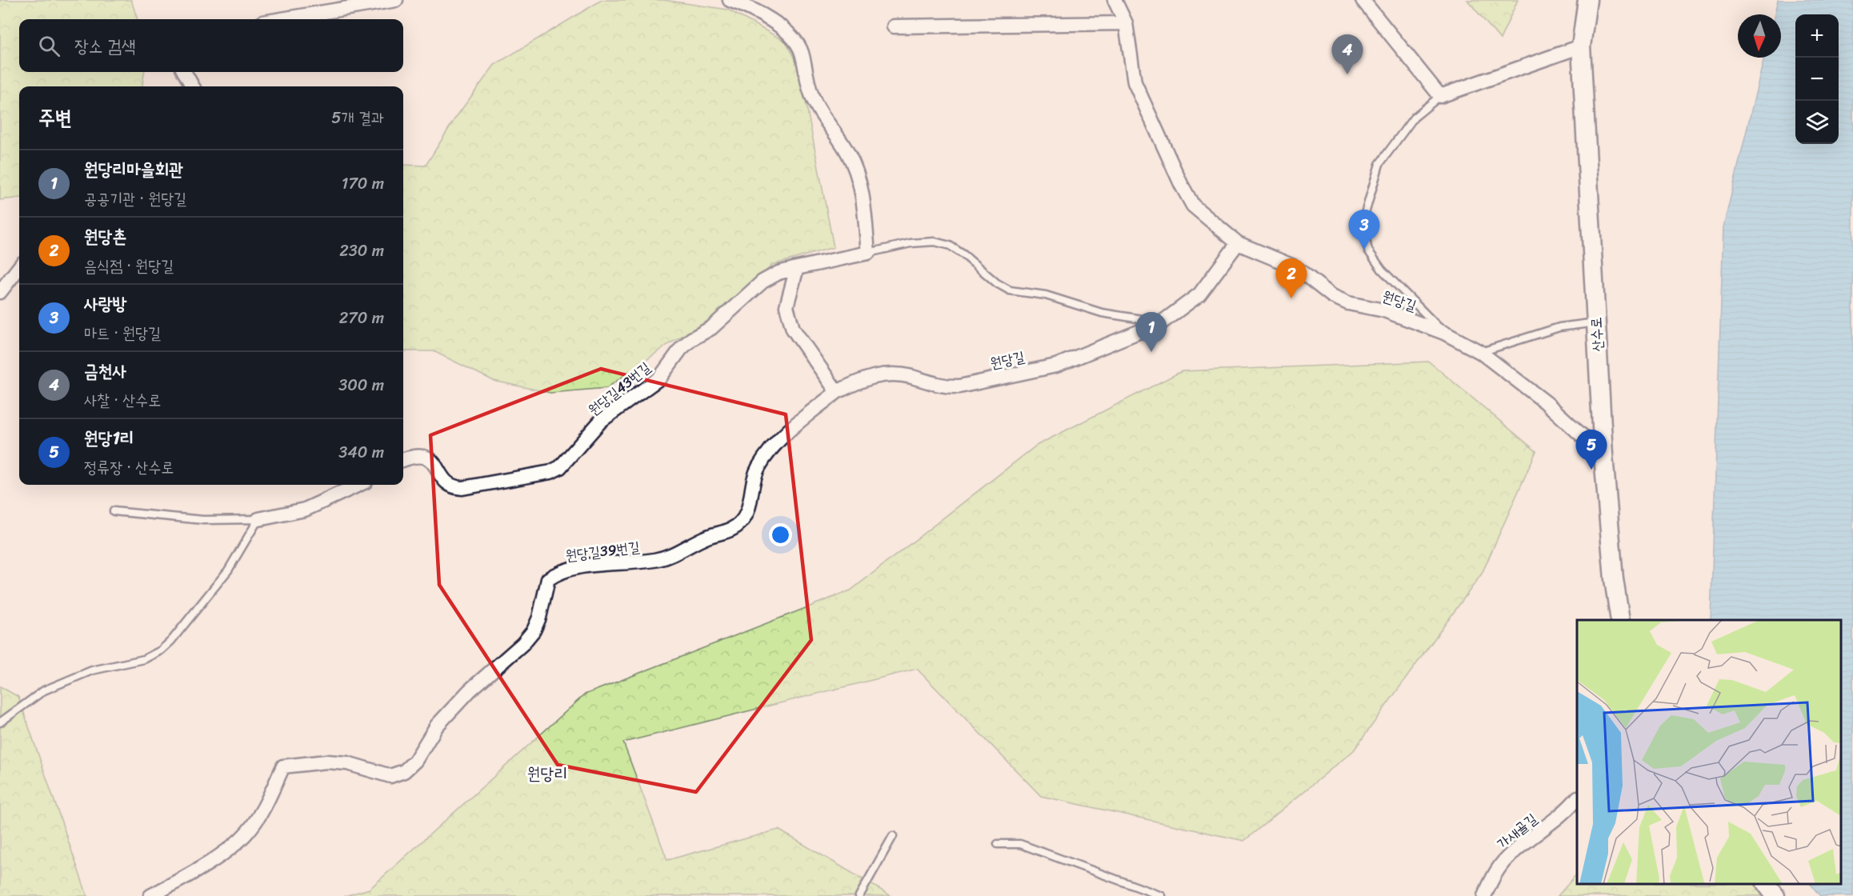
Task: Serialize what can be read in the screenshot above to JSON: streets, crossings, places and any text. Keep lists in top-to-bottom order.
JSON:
{
  "streets": {
    "main road": ["산수로"],
    "street": [
      "원당길",
      "원당길43번길",
      "원당길39번길",
      "가새골길"
    ]
  },
  "crossings": [
    ["원당길", "산수로"],
    ["원당길", "원당길39번길"]
  ],
  "districts": ["원당리"],
  "north": "bottom",
  "page": {
    "map_buttons": ["+", "−"],
    "search": "장소 검색",
    "pins": [
      "4",
      "3",
      "2",
      "1",
      "5"
    ],
    "heading": ["주변", "5개 결과"],
    "list": [
      {
        "mark": "1",
        "name": "원당리마을회관",
        "note": "공공기관 · 원당길",
        "value": "170 m"
      },
      {
        "mark": "2",
        "name": "원당촌",
        "note": "음식점 · 원당길",
        "value": "230 m"
      },
      {
        "mark": "3",
        "name": "사랑방",
        "note": "마트 · 원당길",
        "value": "270 m"
      },
      {
        "mark": "4",
        "name": "금천사",
        "note": "사찰 · 산수로",
        "value": "300 m"
      },
      {
        "mark": "5",
        "name": "원당1리",
        "note": "정류장 · 산수로",
        "value": "340 m"
      }
    ]
  }
}
